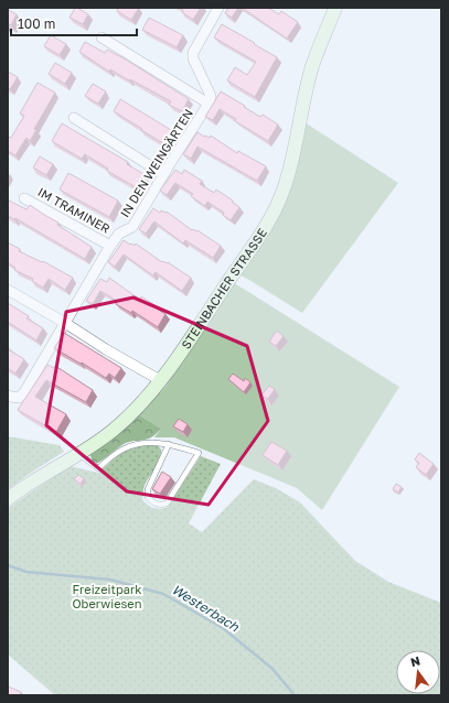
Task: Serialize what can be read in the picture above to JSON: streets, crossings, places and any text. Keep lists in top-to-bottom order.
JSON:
{
  "streets": {
    "main road": ["STEINBACHER STRASSE"],
    "street": ["IN DEN WEINGÄRTEN", "IM TRAMINER"]
  },
  "crossings": [
    ["IN DEN WEINGÄRTEN", "IM TRAMINER"]
  ],
  "water": ["Westerbach"],
  "parks": ["Freizeitpark Oberwiesen"],
  "scale_bar": "100 m",
  "north": "top"
}
